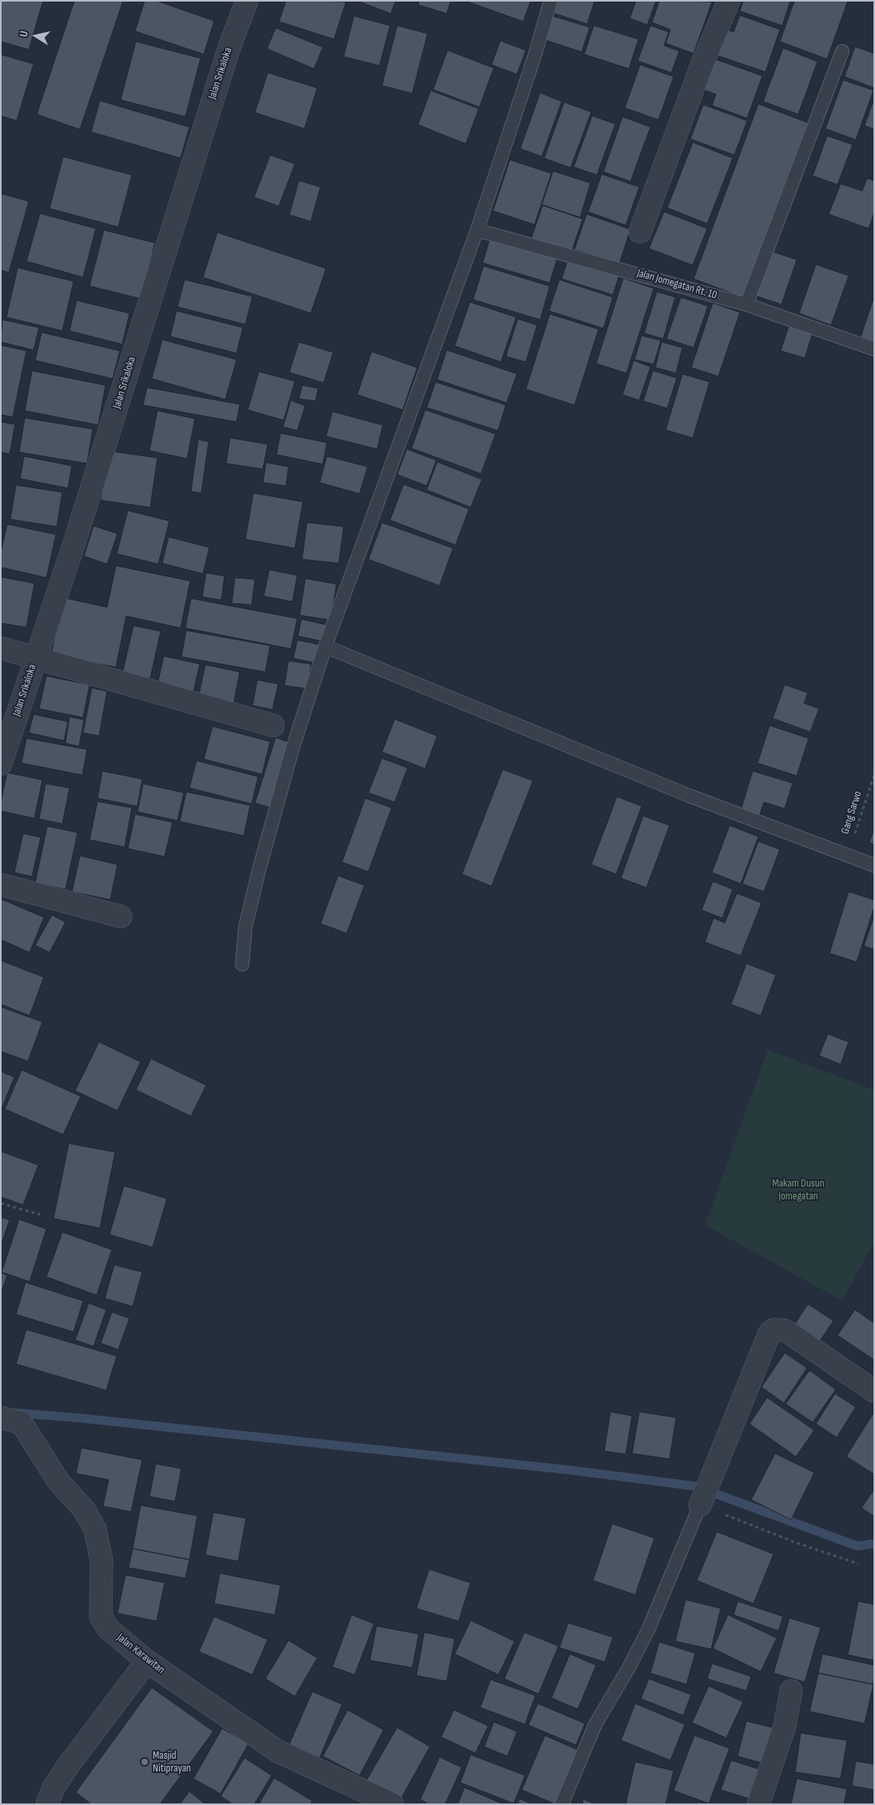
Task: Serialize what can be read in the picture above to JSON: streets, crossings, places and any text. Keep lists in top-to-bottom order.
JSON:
{
  "streets": {
    "street": ["Jalan Srikaloka", "Jalan Karawitan"],
    "lane": ["Jalan Jomegatan Rt. 10"],
    "path": ["Gang Sarwo"]
  },
  "parks": ["Makam Dusun Jomegatan"],
  "places": ["Masjid Nitiprayan"],
  "north": "left"
}
